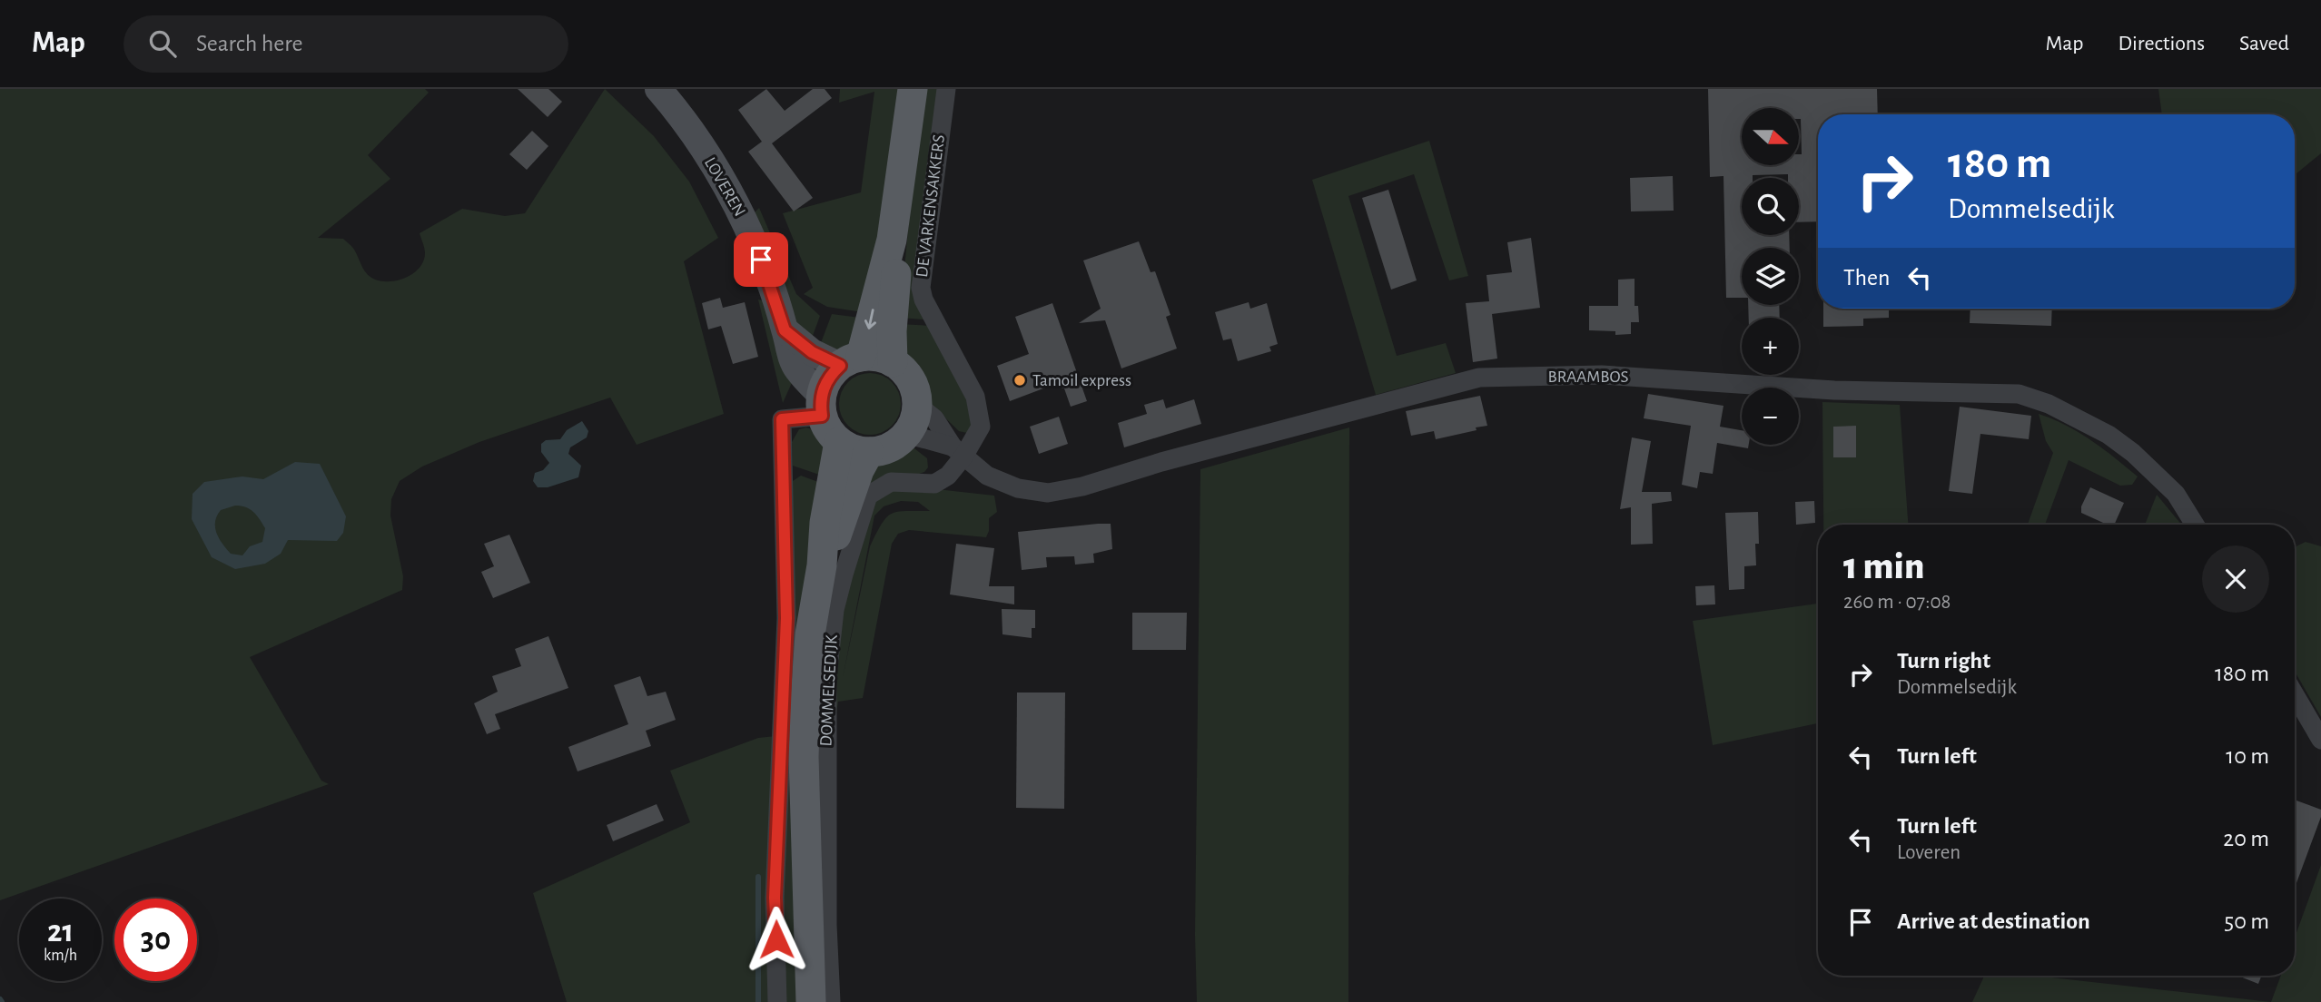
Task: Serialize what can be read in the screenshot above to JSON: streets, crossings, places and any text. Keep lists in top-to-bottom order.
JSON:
{
  "streets": {
    "main road": ["DOMMELSEDIJK"],
    "street": ["LOVEREN", "DE VARKENSAKKERS", "BRAAMBOS"]
  },
  "crossings": [
    ["LOVEREN", "BRAAMBOS"],
    ["LOVEREN", "DOMMELSEDIJK"],
    ["DE VARKENSAKKERS", "BRAAMBOS"],
    ["DE VARKENSAKKERS", "DOMMELSEDIJK"],
    ["BRAAMBOS", "DOMMELSEDIJK"]
  ],
  "places": ["Tamoil express"],
  "north": "right",
  "page": {
    "header": "Map",
    "search": "Search here",
    "nav": ["Map", "Directions", "Saved"],
    "map_buttons": ["+", "−"],
    "turn": ["180 m", "Dommelsedijk"],
    "then": "Then",
    "heading": ["1 min", "260 m · 07:08"],
    "list": [
      {
        "name": "Turn right",
        "note": "Dommelsedijk",
        "value": "180 m"
      },
      {
        "name": "Turn left",
        "value": "10 m"
      },
      {
        "name": "Turn left",
        "note": "Loveren",
        "value": "20 m"
      },
      {
        "name": "Arrive at destination",
        "value": "50 m"
      }
    ],
    "speed": "21 km/h",
    "limit": "30"
  }
}
